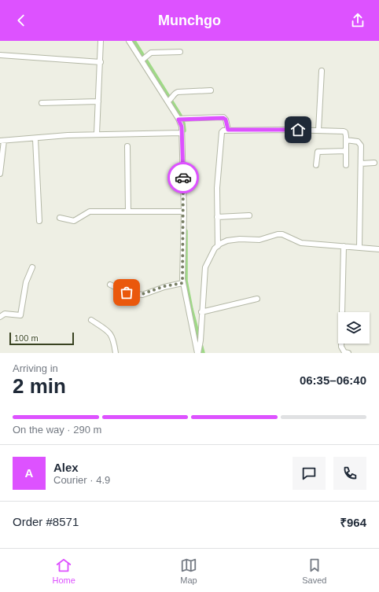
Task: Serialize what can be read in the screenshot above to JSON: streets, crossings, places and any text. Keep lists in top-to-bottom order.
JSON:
{
  "scale_bar": "100 m",
  "page": {
    "header": "Munchgo",
    "scale": "100 m",
    "heading": ["2 min", "Arriving in", "06:35–06:40"],
    "panel": [
      "Alex",
      "Courier · 4.9",
      "Order #8571",
      "₹964"
    ],
    "bar": "On the way · 290 m",
    "round": "A",
    "tabs": ["Home", "Map", "Saved"]
  }
}
